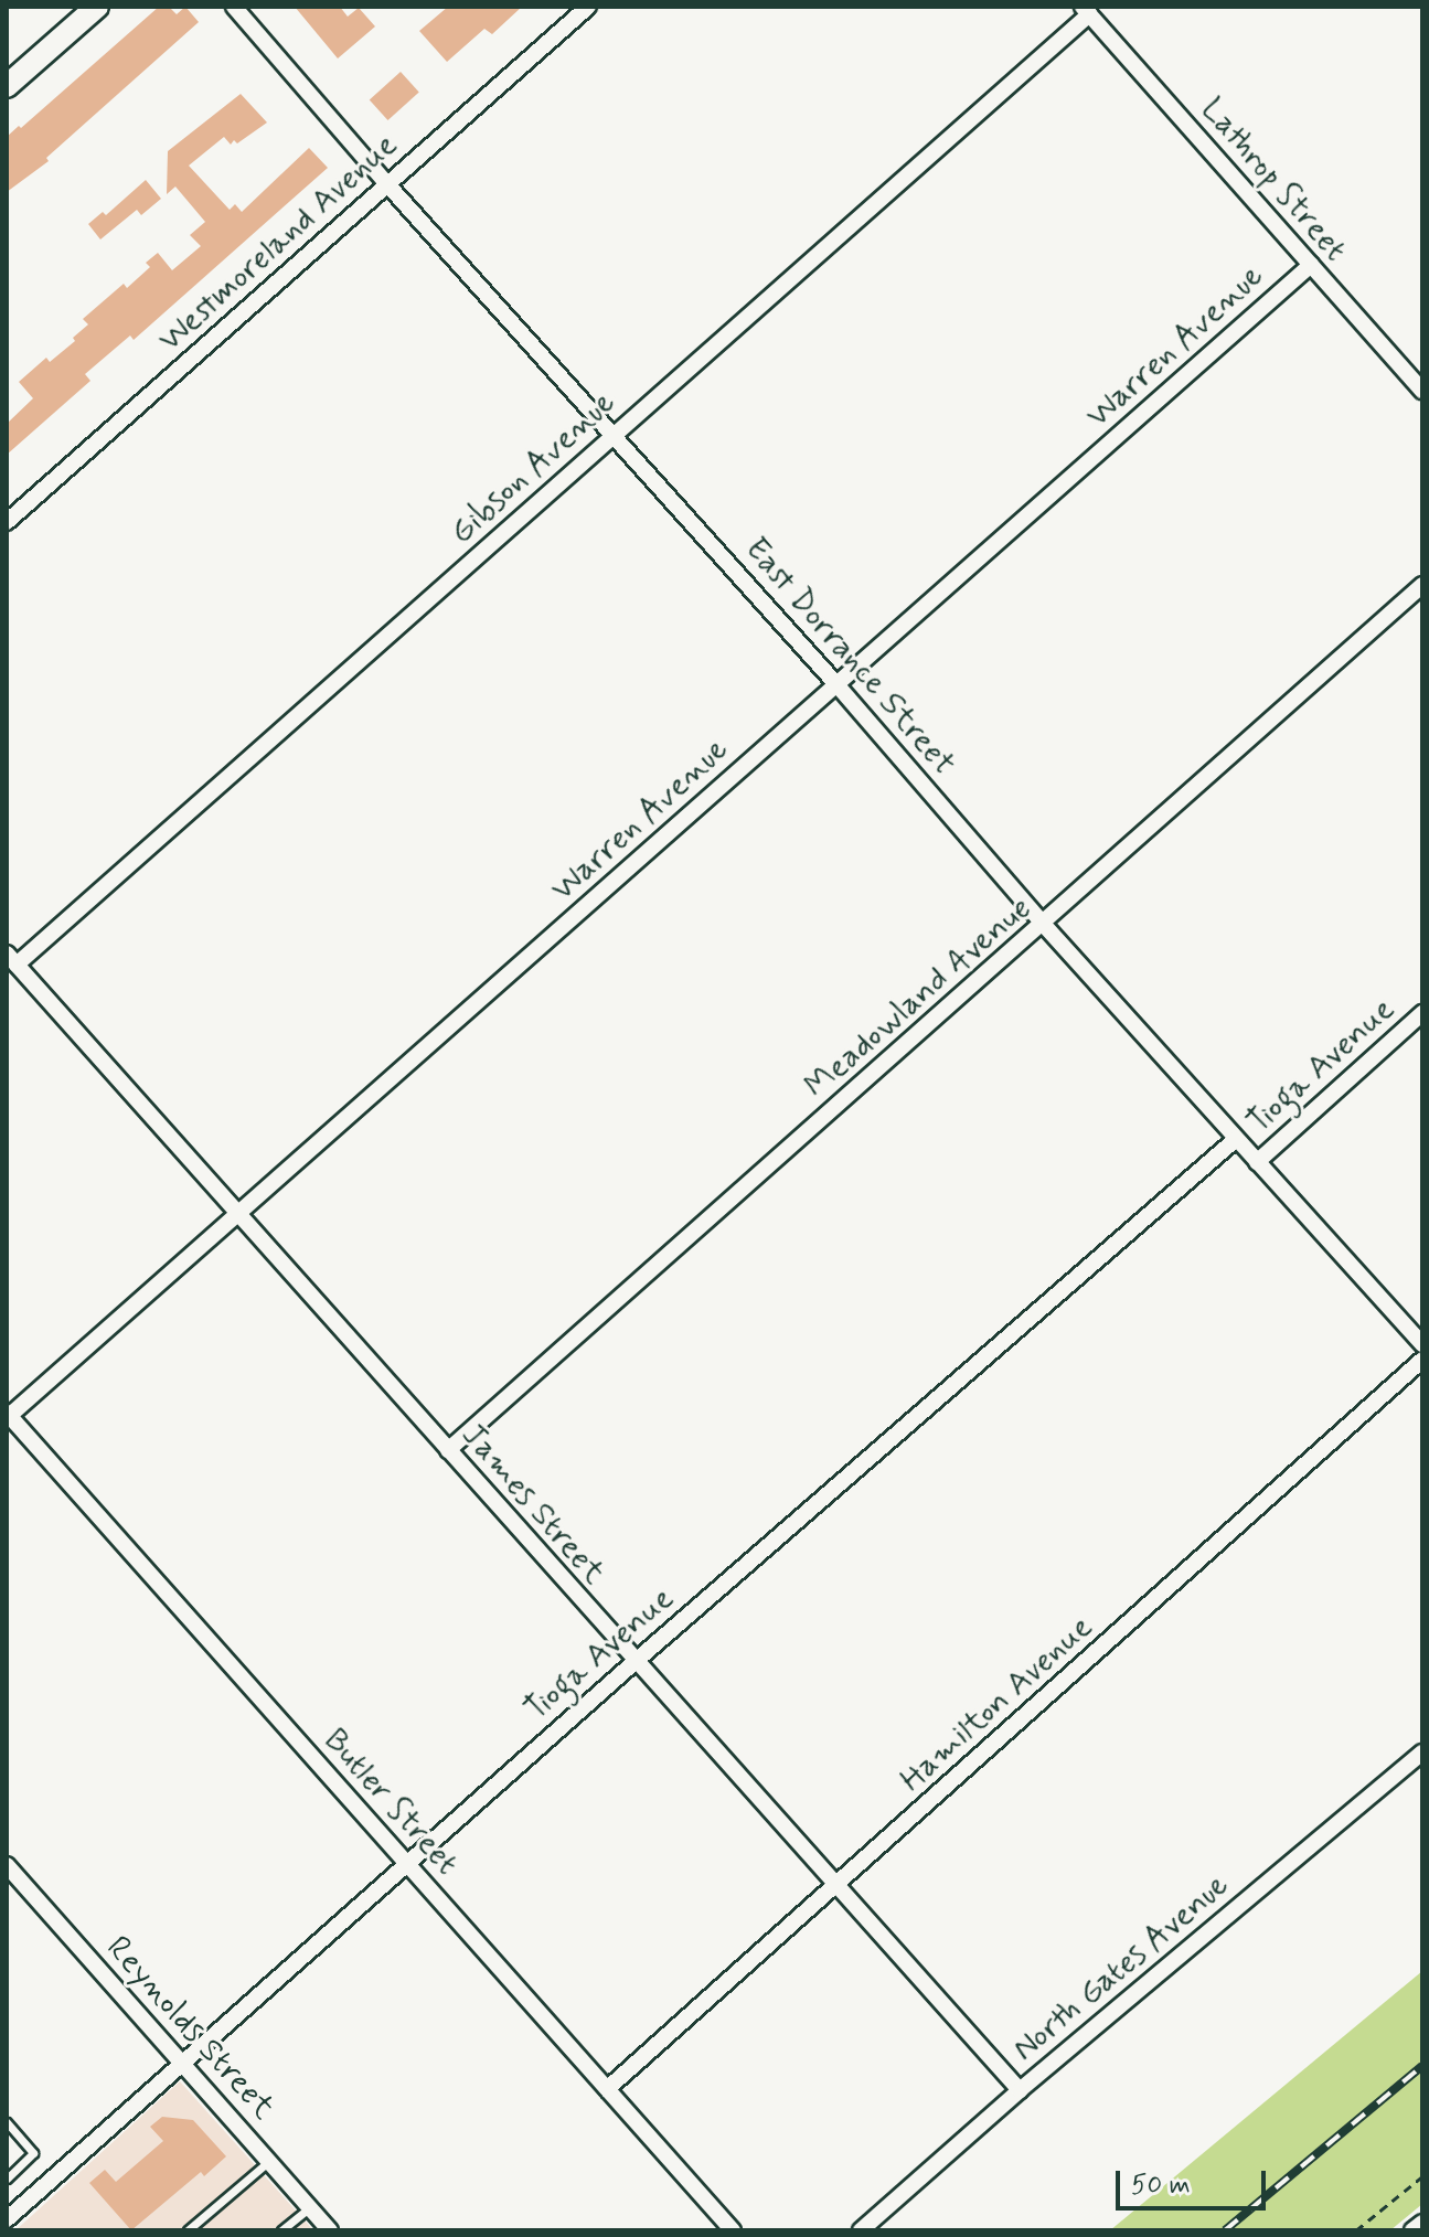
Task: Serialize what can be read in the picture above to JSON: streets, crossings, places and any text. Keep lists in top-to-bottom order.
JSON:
{
  "streets": {
    "street": [
      "Lathrop Street",
      "Westmoreland Avenue",
      "Warren Avenue",
      "Gibson Avenue",
      "East Dorrance Street",
      "Meadowland Avenue",
      "Tioga Avenue",
      "James Street",
      "Hamilton Avenue",
      "Butler Street",
      "North Gates Avenue",
      "Reynolds Street"
    ]
  },
  "crossings": [
    ["Lathrop Street", "Warren Avenue"],
    ["Lathrop Street", "Gibson Avenue"],
    ["Westmoreland Avenue", "East Dorrance Street"],
    ["Warren Avenue", "East Dorrance Street"],
    ["Warren Avenue", "James Street"],
    ["Warren Avenue", "Butler Street"],
    ["Gibson Avenue", "East Dorrance Street"],
    ["Gibson Avenue", "James Street"],
    ["East Dorrance Street", "Meadowland Avenue"],
    ["East Dorrance Street", "Tioga Avenue"],
    ["Meadowland Avenue", "James Street"],
    ["Tioga Avenue", "James Street"],
    ["Tioga Avenue", "Butler Street"],
    ["Tioga Avenue", "Reynolds Street"],
    ["James Street", "Hamilton Avenue"],
    ["James Street", "North Gates Avenue"],
    ["Hamilton Avenue", "Butler Street"]
  ],
  "scale_bar": "50 m"
}
